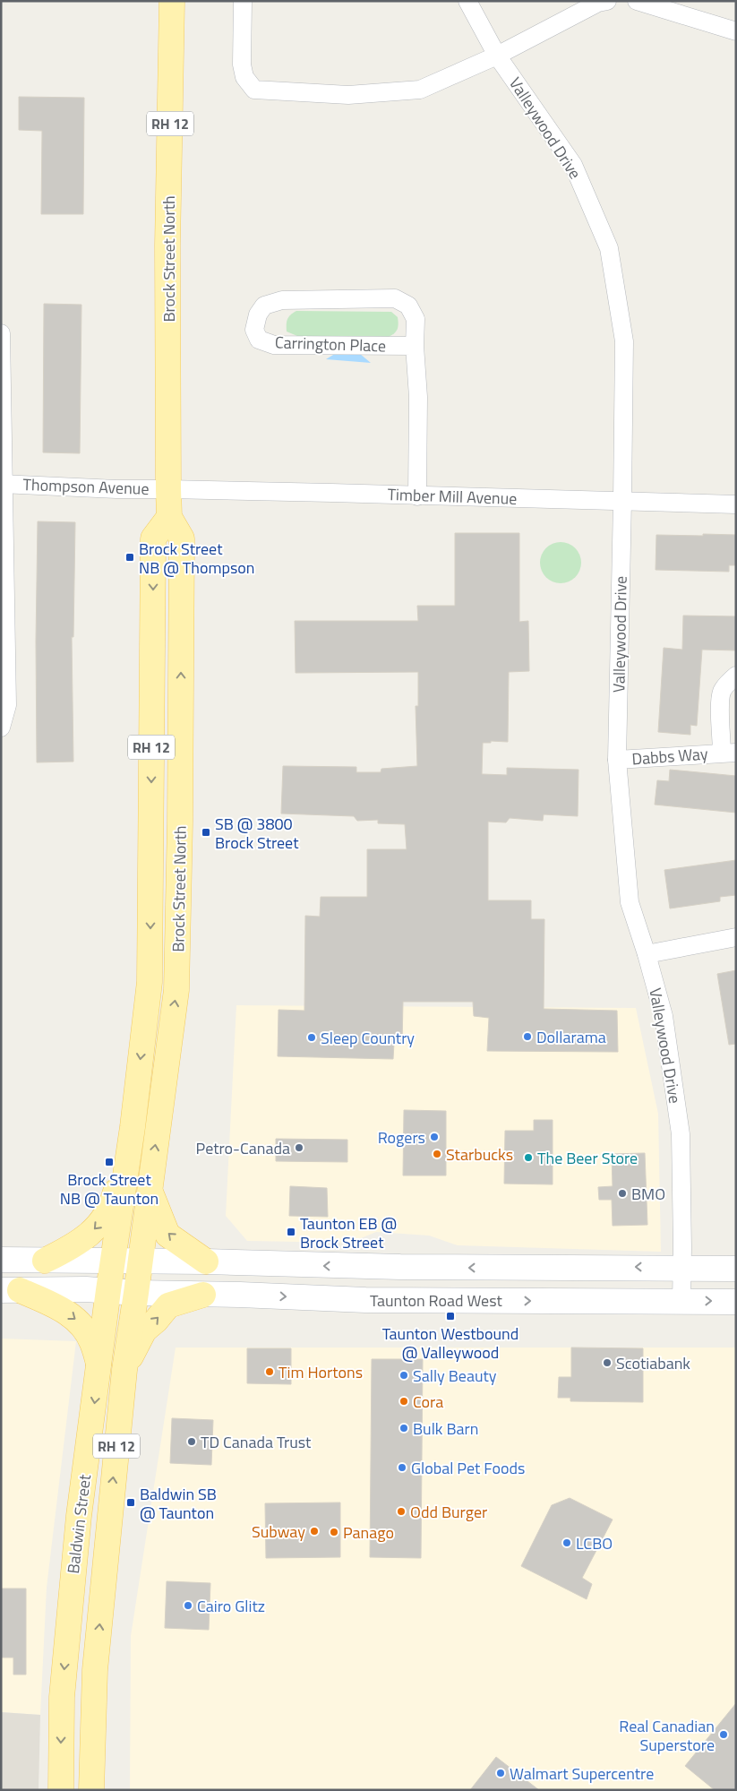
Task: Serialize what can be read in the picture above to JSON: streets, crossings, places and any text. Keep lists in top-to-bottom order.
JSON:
{
  "streets": {
    "main road": [
      "RH 12",
      "Brock Street North",
      "Taunton Road West",
      "Baldwin Street"
    ],
    "street": [
      "Valleywood Drive",
      "Carrington Place",
      "Thompson Avenue",
      "Timber Mill Avenue",
      "Dabbs Way"
    ]
  },
  "crossings": [
    ["Valleywood Drive", "Timber Mill Avenue"],
    ["Valleywood Drive", "Dabbs Way"],
    ["Valleywood Drive", "Taunton Road West"],
    ["Brock Street North", "Thompson Avenue"],
    ["Brock Street North", "Timber Mill Avenue"],
    ["Brock Street North", "Taunton Road West"],
    ["Brock Street North", "Baldwin Street"],
    ["Carrington Place", "Timber Mill Avenue"],
    ["Thompson Avenue", "Timber Mill Avenue"],
    ["Taunton Road West", "Baldwin Street"]
  ],
  "places": {
    "transit": [
      "Brock Street NB @ Thompson",
      "SB @ 3800 Brock Street",
      "Brock Street NB @ Taunton",
      "Taunton EB @ Brock Street",
      "Taunton Westbound @ Valleywood",
      "Baldwin SB @ Taunton"
    ],
    "other": [
      "Dollarama",
      "Sleep Country",
      "Rogers",
      "Petro-Canada",
      "Starbucks",
      "The Beer Store",
      "BMO",
      "Scotiabank",
      "Tim Hortons",
      "Sally Beauty",
      "Cora",
      "Bulk Barn",
      "TD Canada Trust",
      "Global Pet Foods",
      "Odd Burger",
      "Subway",
      "Panago",
      "LCBO",
      "Cairo Glitz",
      "Real Canadian Superstore",
      "Walmart Supercentre"
    ]
  }
}
